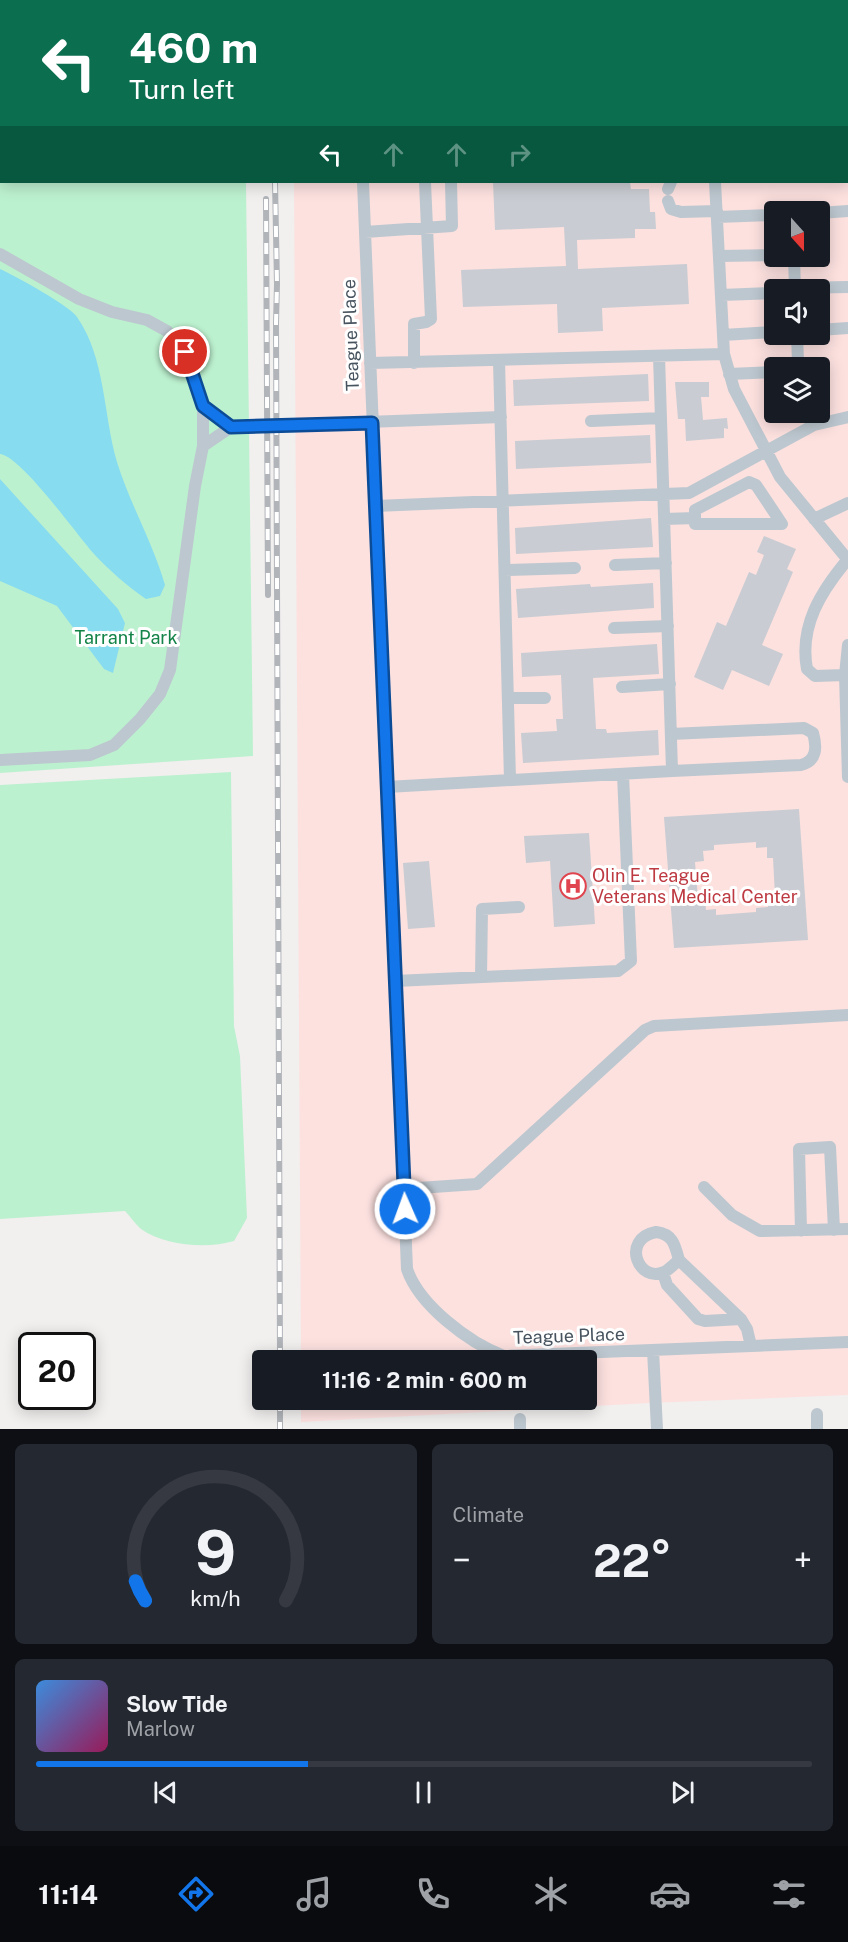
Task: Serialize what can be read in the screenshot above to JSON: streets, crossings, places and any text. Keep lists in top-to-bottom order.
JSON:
{
  "streets": {
    "street": ["Teague Place"]
  },
  "parks": ["Tarrant Park"],
  "places": {
    "hospital": ["Olin E. Teague Veterans Medical Center"]
  },
  "north": "bottom",
  "page": {
    "turn": ["460 m", "Turn left"],
    "limit": "20",
    "trip": "11:16 · 2 min · 600 m",
    "tile": "Climate",
    "heat": ["−", "22°", "+"],
    "song": ["Slow Tide", "Marlow"],
    "tabs": "11:14",
    "gauge": ["9", "km/h"]
  }
}
